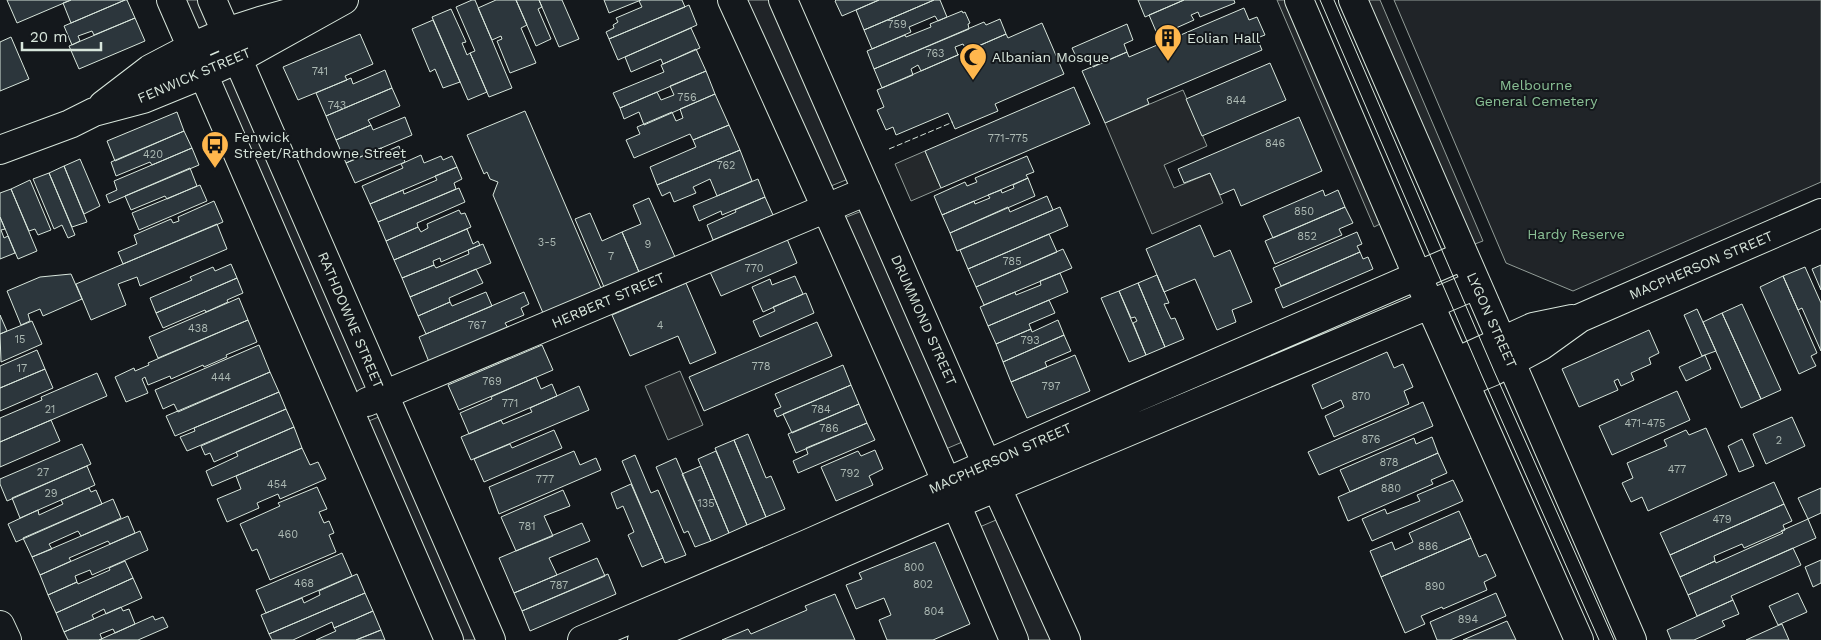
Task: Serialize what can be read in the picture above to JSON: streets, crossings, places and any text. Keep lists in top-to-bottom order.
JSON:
{
  "streets": {
    "street": [
      "FENWICK STREET",
      "MACPHERSON STREET",
      "HERBERT STREET",
      "RATHDOWNE STREET",
      "DRUMMOND STREET",
      "LYGON STREET"
    ]
  },
  "crossings": [
    ["FENWICK STREET", "RATHDOWNE STREET"],
    ["MACPHERSON STREET", "DRUMMOND STREET"],
    ["MACPHERSON STREET", "LYGON STREET"],
    ["HERBERT STREET", "RATHDOWNE STREET"],
    ["HERBERT STREET", "DRUMMOND STREET"]
  ],
  "parks": ["Melbourne General Cemetery", "Hardy Reserve"],
  "places": {
    "building": ["Eolian Hall"],
    "mosque": ["Albanian Mosque"],
    "bus stop": ["Fenwick Street/Rathdowne Street"]
  },
  "house_numbers": [
    "759",
    "763",
    "741",
    "756",
    "844",
    "743",
    "771-775",
    "846",
    "420",
    "762",
    "850",
    "852",
    "3-5",
    "9",
    "7",
    "785",
    "770",
    "767",
    "4",
    "438",
    "15",
    "793",
    "778",
    "17",
    "444",
    "769",
    "797",
    "870",
    "771",
    "21",
    "784",
    "471-475",
    "786",
    "876",
    "2",
    "878",
    "477",
    "27",
    "792",
    "777",
    "454",
    "880",
    "29",
    "135",
    "479",
    "781",
    "460",
    "886",
    "800",
    "468",
    "802",
    "787",
    "890",
    "804",
    "894"
  ],
  "scale_bar": "20 m"
}
